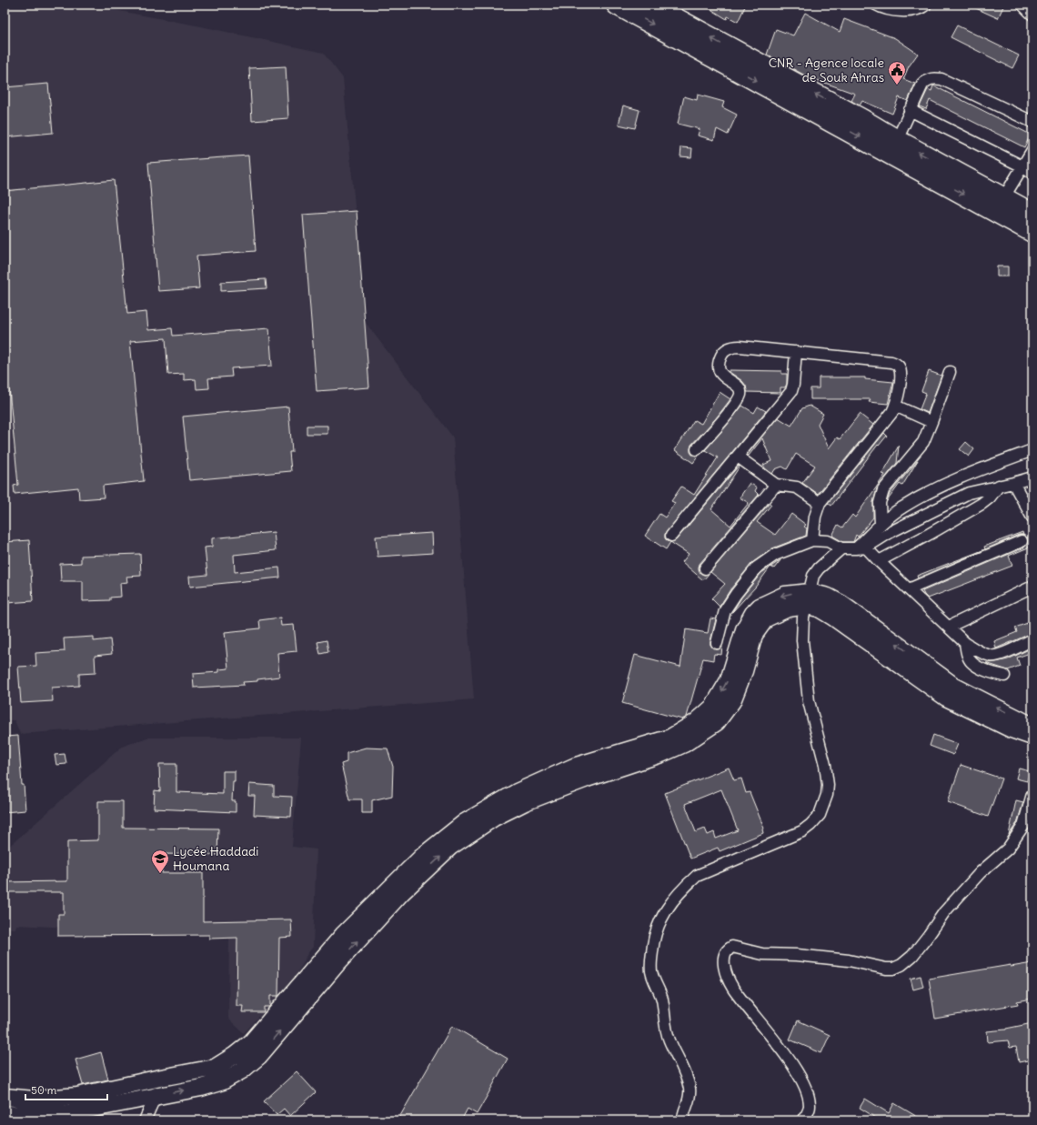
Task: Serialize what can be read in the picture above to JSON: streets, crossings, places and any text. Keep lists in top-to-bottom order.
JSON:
{
  "places": {
    "public building": ["CNR - Agence locale de Souk Ahras"],
    "school or university": ["Lycée Haddadi Houmana"]
  },
  "scale_bar": "50 m"
}
